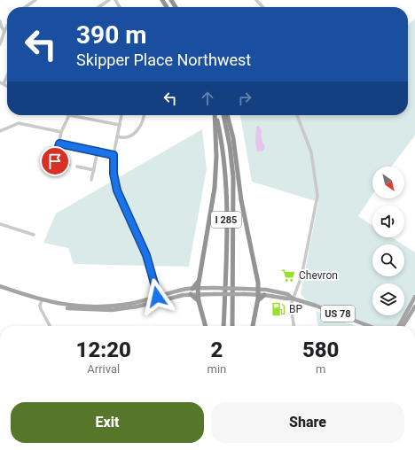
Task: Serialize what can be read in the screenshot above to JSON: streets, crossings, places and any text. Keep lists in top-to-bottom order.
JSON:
{
  "streets": {
    "highway": ["I 285"],
    "main road": ["US 78"]
  },
  "places": {
    "supermarket": ["Chevron"],
    "fuel station": ["BP"]
  },
  "north": "bottom right",
  "page": {
    "turn": ["390 m", "Skipper Place Northwest"],
    "eta": [
      "12:20",
      "Arrival",
      "2",
      "min",
      "580",
      "m"
    ],
    "buttons": ["Exit", "Share"]
  }
}
